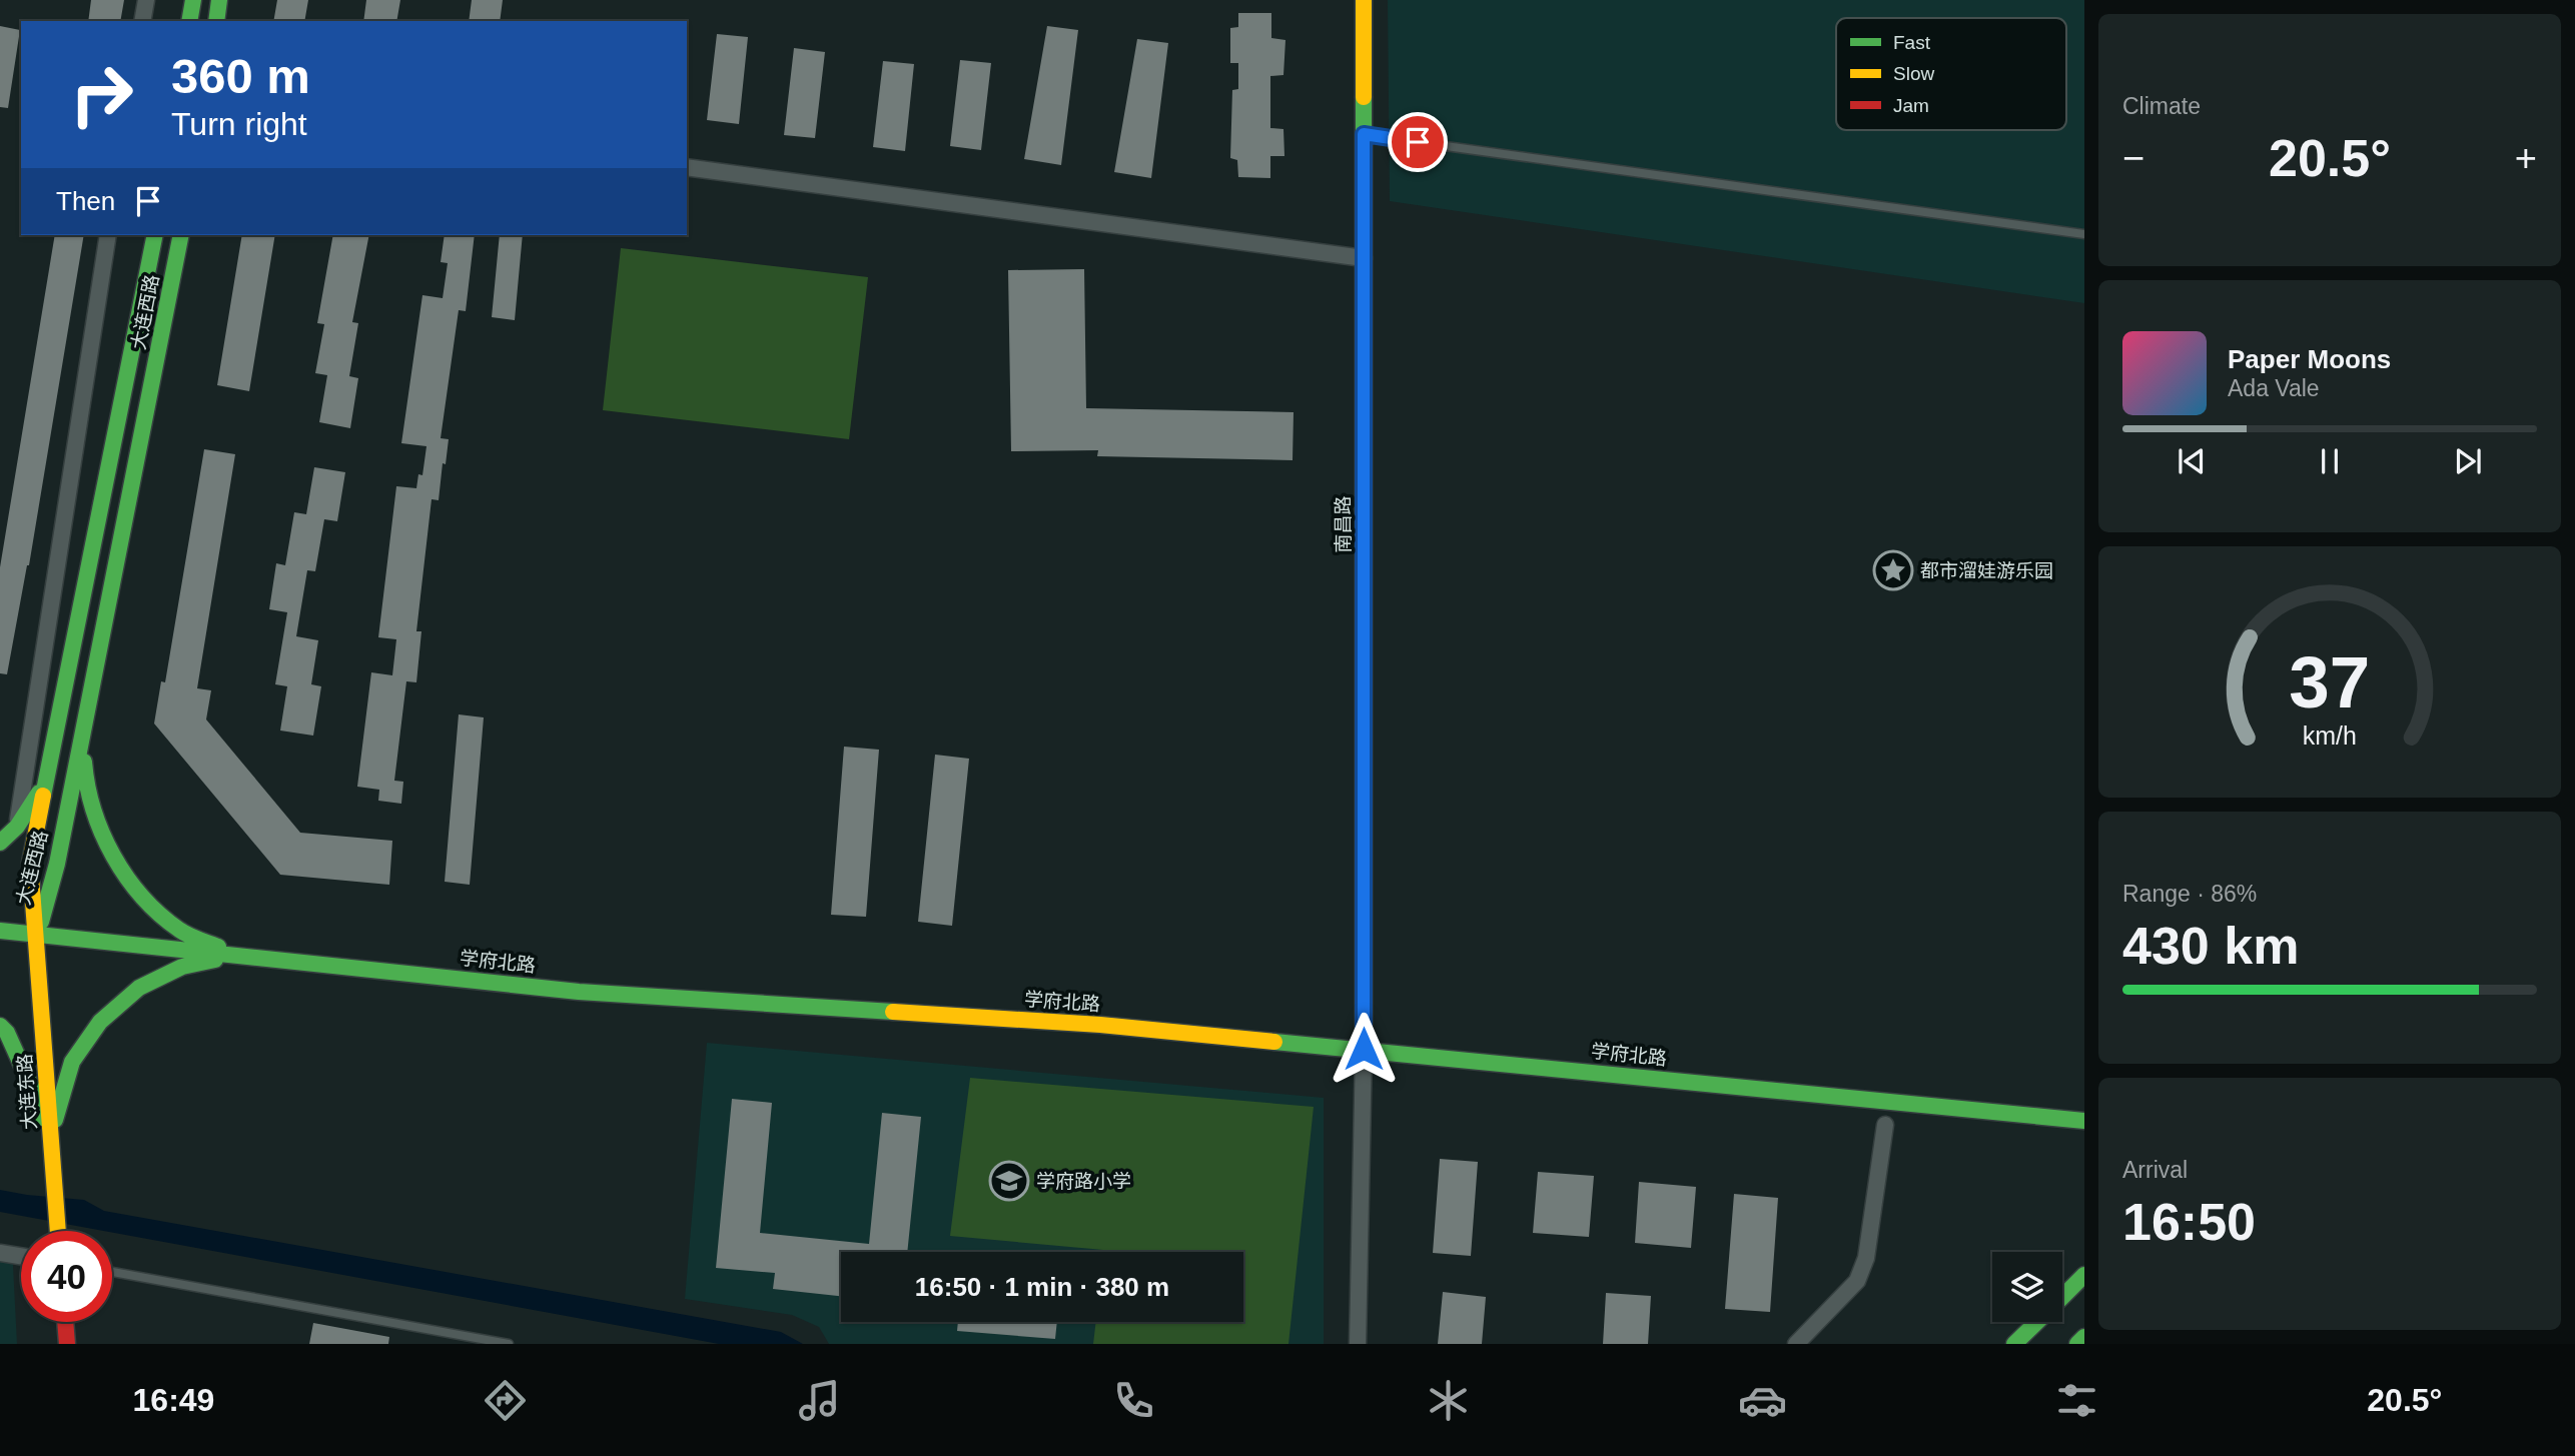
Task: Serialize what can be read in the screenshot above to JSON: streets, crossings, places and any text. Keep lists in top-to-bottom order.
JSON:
{
  "streets": {
    "main road": [
      "大连西路",
      "南昌路",
      "学府北路",
      "大连东路"
    ]
  },
  "crossings": [
    ["大连西路", "学府北路"],
    ["大连西路", "大连东路"],
    ["南昌路", "学府北路"],
    ["学府北路", "大连东路"]
  ],
  "places": {
    "place": ["都市溜娃游乐园"],
    "school or university": ["学府路小学"]
  },
  "legend": ["Fast", "Slow", "Jam"],
  "page": {
    "tile": [
      "Climate",
      ["Range · 86%", "430 km"],
      ["Arrival", "16:50"]
    ],
    "turn": ["360 m", "Turn right"],
    "heat": ["−", "20.5°", "+"],
    "then": "Then",
    "song": ["Paper Moons", "Ada Vale"],
    "limit": "40",
    "trip": "16:50 · 1 min · 380 m",
    "tabs": ["16:49", "20.5°"],
    "gauge": ["37", "km/h"]
  }
}
